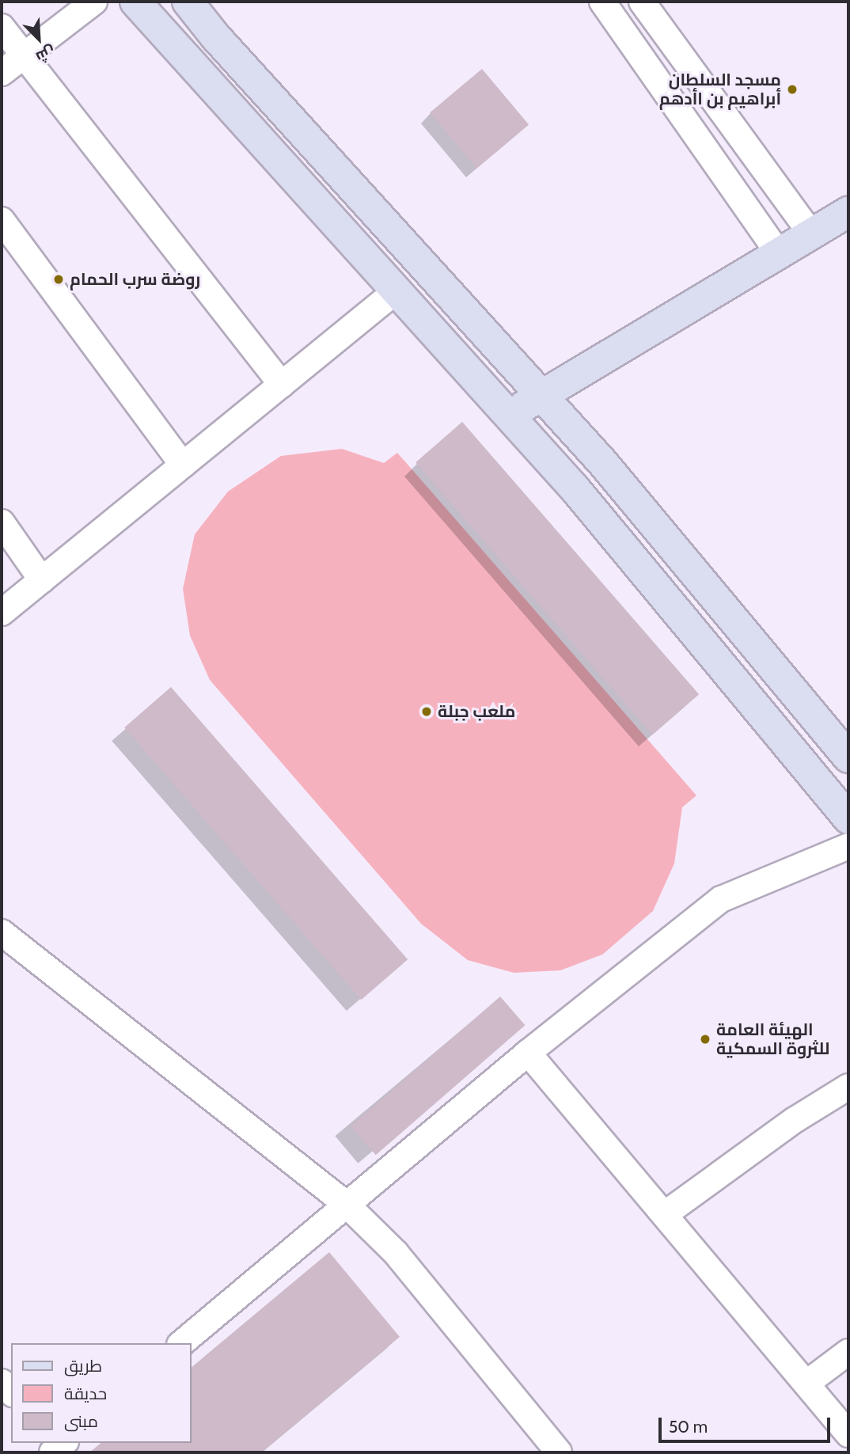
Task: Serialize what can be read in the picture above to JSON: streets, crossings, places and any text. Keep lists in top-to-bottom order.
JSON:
{
  "places": [
    "مسجد السلطان أبراهيم بن اأدهم",
    "روضة سرب الحمام",
    "ملعب جبلة",
    "الهيئة العامة للثروة السمكية"
  ],
  "legend": ["طريق", "حديقة", "مبنى"],
  "scale_bar": "50 m",
  "north": "bottom right"
}
